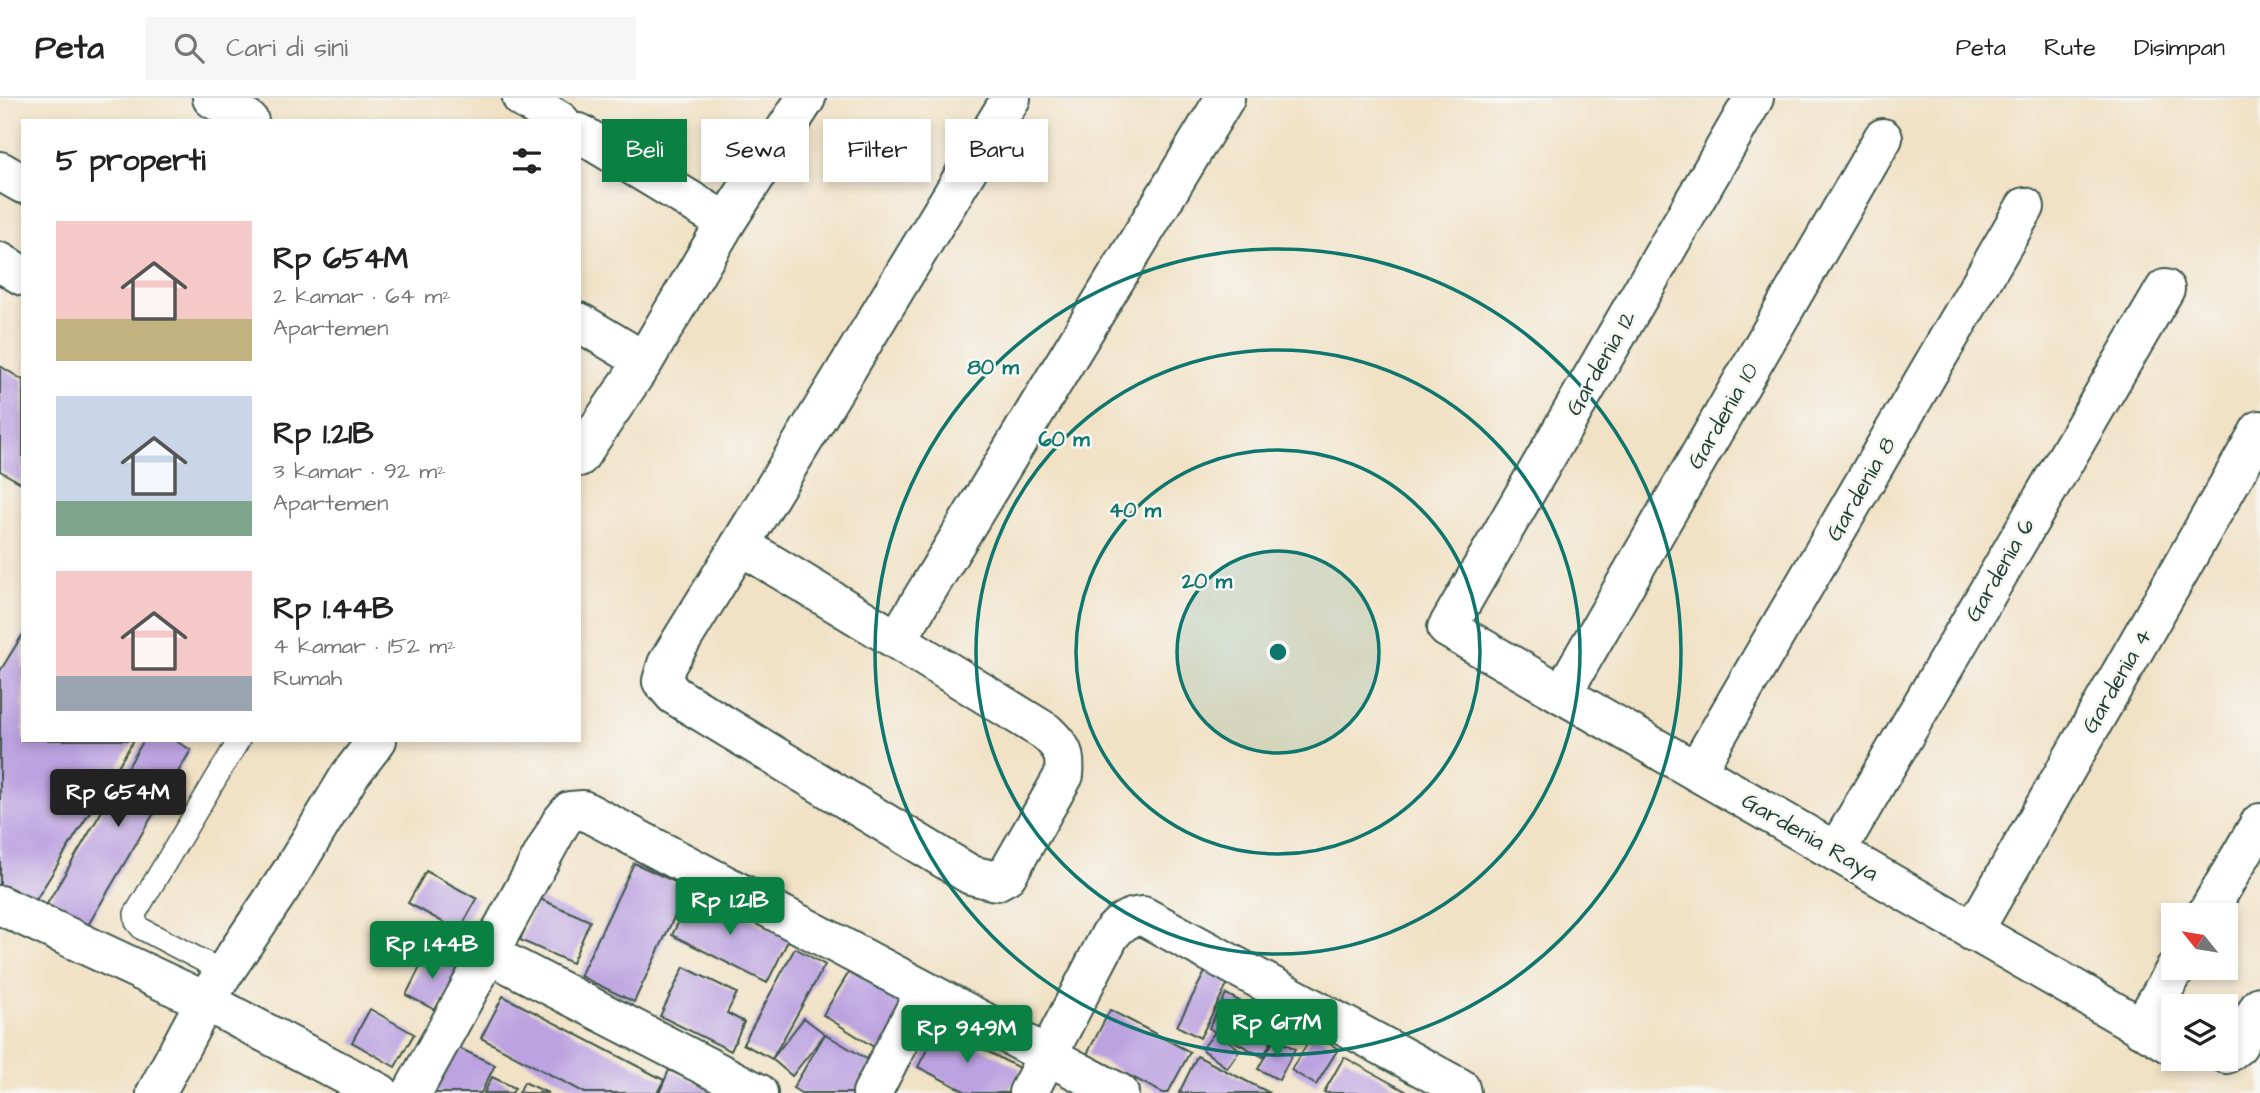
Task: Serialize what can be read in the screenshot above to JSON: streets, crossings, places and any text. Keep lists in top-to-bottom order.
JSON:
{
  "streets": {
    "street": [
      "Gardenia 12",
      "Gardenia 10",
      "Gardenia 8",
      "Gardenia 6",
      "Gardenia 4",
      "Gardenia Raya"
    ]
  },
  "crossings": [
    ["Gardenia 12", "Gardenia Raya"],
    ["Gardenia 10", "Gardenia Raya"],
    ["Gardenia 8", "Gardenia Raya"],
    ["Gardenia 6", "Gardenia Raya"],
    ["Gardenia 4", "Gardenia Raya"]
  ],
  "north": "top left",
  "page": {
    "header": "Peta",
    "search": "Cari di sini",
    "nav": ["Peta", "Rute", "Disimpan"],
    "chip": [
      "Beli",
      "Sewa",
      "Filter",
      "Baru"
    ],
    "heading": "5 properti",
    "list": [
      {
        "name": "Rp 654M",
        "note": "2 kamar · 64 m² · Apartemen"
      },
      {
        "name": "Rp 1.21B",
        "note": "3 kamar · 92 m² · Apartemen"
      },
      {
        "name": "Rp 1.44B",
        "note": "4 kamar · 152 m² · Rumah"
      }
    ],
    "price": [
      "Rp 654M",
      "Rp 1.21B",
      "Rp 1.44B",
      "Rp 617M",
      "Rp 949M"
    ]
  },
  "rings": [
    "80 m",
    "60 m",
    "40 m",
    "20 m"
  ]
}
